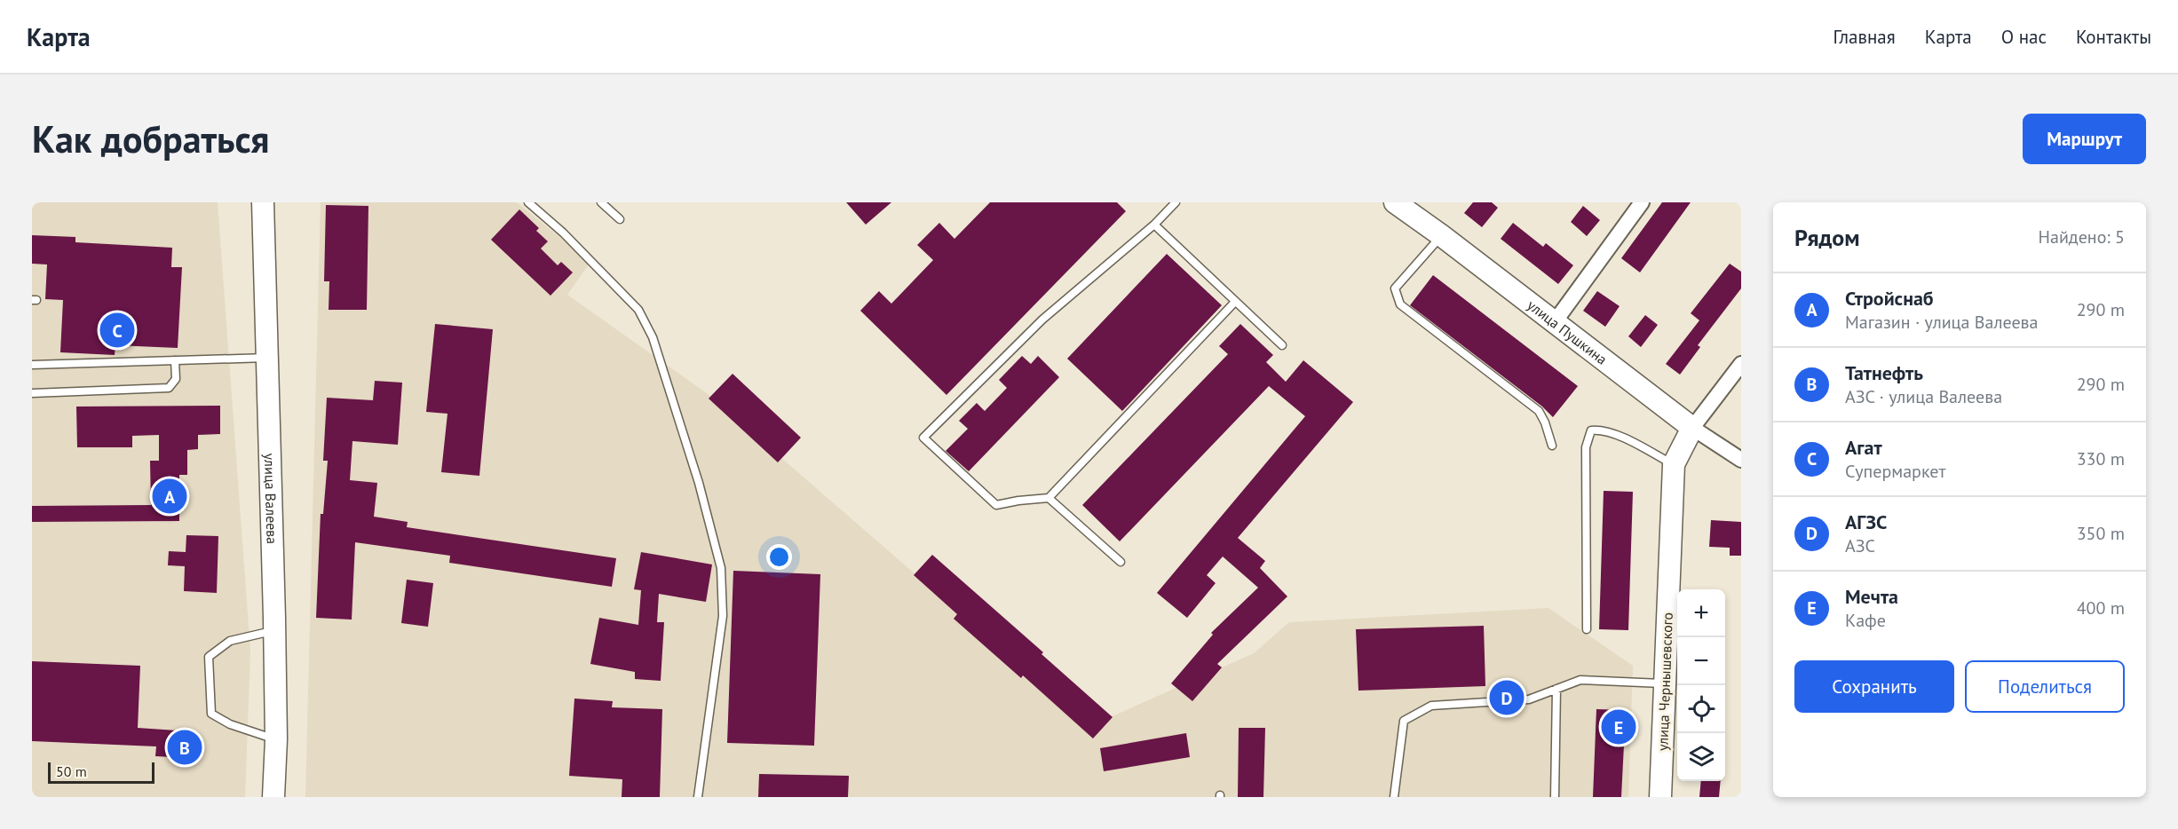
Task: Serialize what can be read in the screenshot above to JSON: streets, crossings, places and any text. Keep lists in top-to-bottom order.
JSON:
{
  "streets": {
    "street": ["улица Пушкина", "улица Валеева", "улица Чернышевского"]
  },
  "crossings": [
    ["улица Пушкина", "улица Чернышевского"]
  ],
  "scale_bar": "50 m",
  "page": {
    "header": "Карта",
    "nav": [
      "Главная",
      "Карта",
      "О нас",
      "Контакты"
    ],
    "buttons": [
      "Маршрут",
      ["Сохранить", "Поделиться"]
    ],
    "title": "Как добраться",
    "heading": ["Рядом", "Найдено: 5"],
    "list": [
      {
        "mark": "A",
        "name": "Стройснаб",
        "note": "Магазин · улица Валеева",
        "value": "290 m"
      },
      {
        "mark": "B",
        "name": "Татнефть",
        "note": "АЗС · улица Валеева",
        "value": "290 m"
      },
      {
        "mark": "C",
        "name": "Агат",
        "note": "Супермаркет",
        "value": "330 m"
      },
      {
        "mark": "D",
        "name": "АГЗС",
        "note": "АЗС",
        "value": "350 m"
      },
      {
        "mark": "E",
        "name": "Мечта",
        "note": "Кафе",
        "value": "400 m"
      }
    ],
    "pins": [
      "C",
      "A",
      "D",
      "E",
      "B"
    ],
    "map_buttons": ["+", "−"],
    "scale": "50 m"
  }
}
